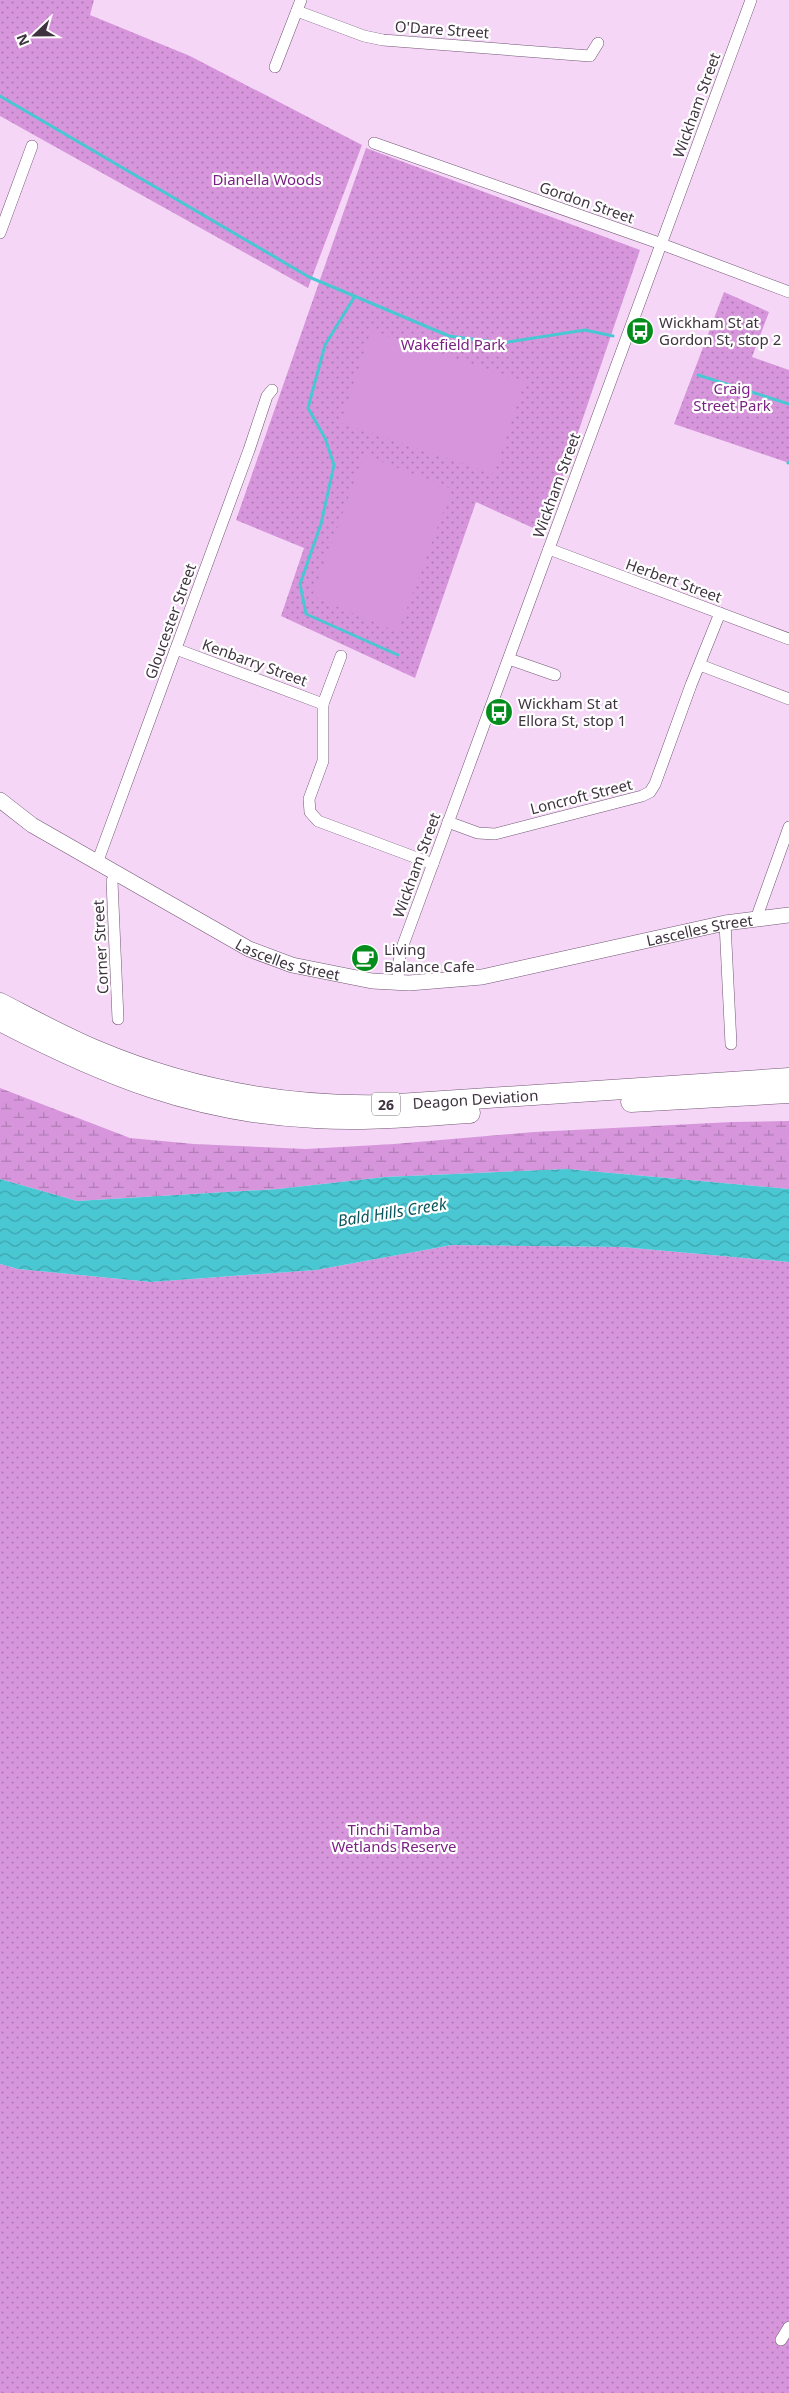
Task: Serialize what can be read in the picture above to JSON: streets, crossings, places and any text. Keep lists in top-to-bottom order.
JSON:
{
  "streets": {
    "highway": ["Deagon Deviation", "26"],
    "street": [
      "O'Dare Street",
      "Wickham Street",
      "Gordon Street",
      "Herbert Street",
      "Gloucester Street",
      "Kenbarry Street",
      "Loncroft Street",
      "Lascelles Street",
      "Corner Street"
    ]
  },
  "crossings": [
    ["Wickham Street", "Gordon Street"],
    ["Wickham Street", "Herbert Street"],
    ["Wickham Street", "Kenbarry Street"],
    ["Wickham Street", "Loncroft Street"],
    ["Wickham Street", "Lascelles Street"],
    ["Herbert Street", "Loncroft Street"],
    ["Gloucester Street", "Kenbarry Street"],
    ["Gloucester Street", "Lascelles Street"],
    ["Lascelles Street", "Corner Street"]
  ],
  "water": ["Bald Hills Creek"],
  "parks": [
    "Dianella Woods",
    "Wakefield Park",
    "Craig Street Park",
    "Tinchi Tamba Wetlands Reserve"
  ],
  "places": {
    "bus stop": ["Wickham St at Gordon St, stop 2", "Wickham St at Ellora St, stop 1"],
    "cafe": ["Living Balance Cafe"]
  },
  "north": "left"
}
